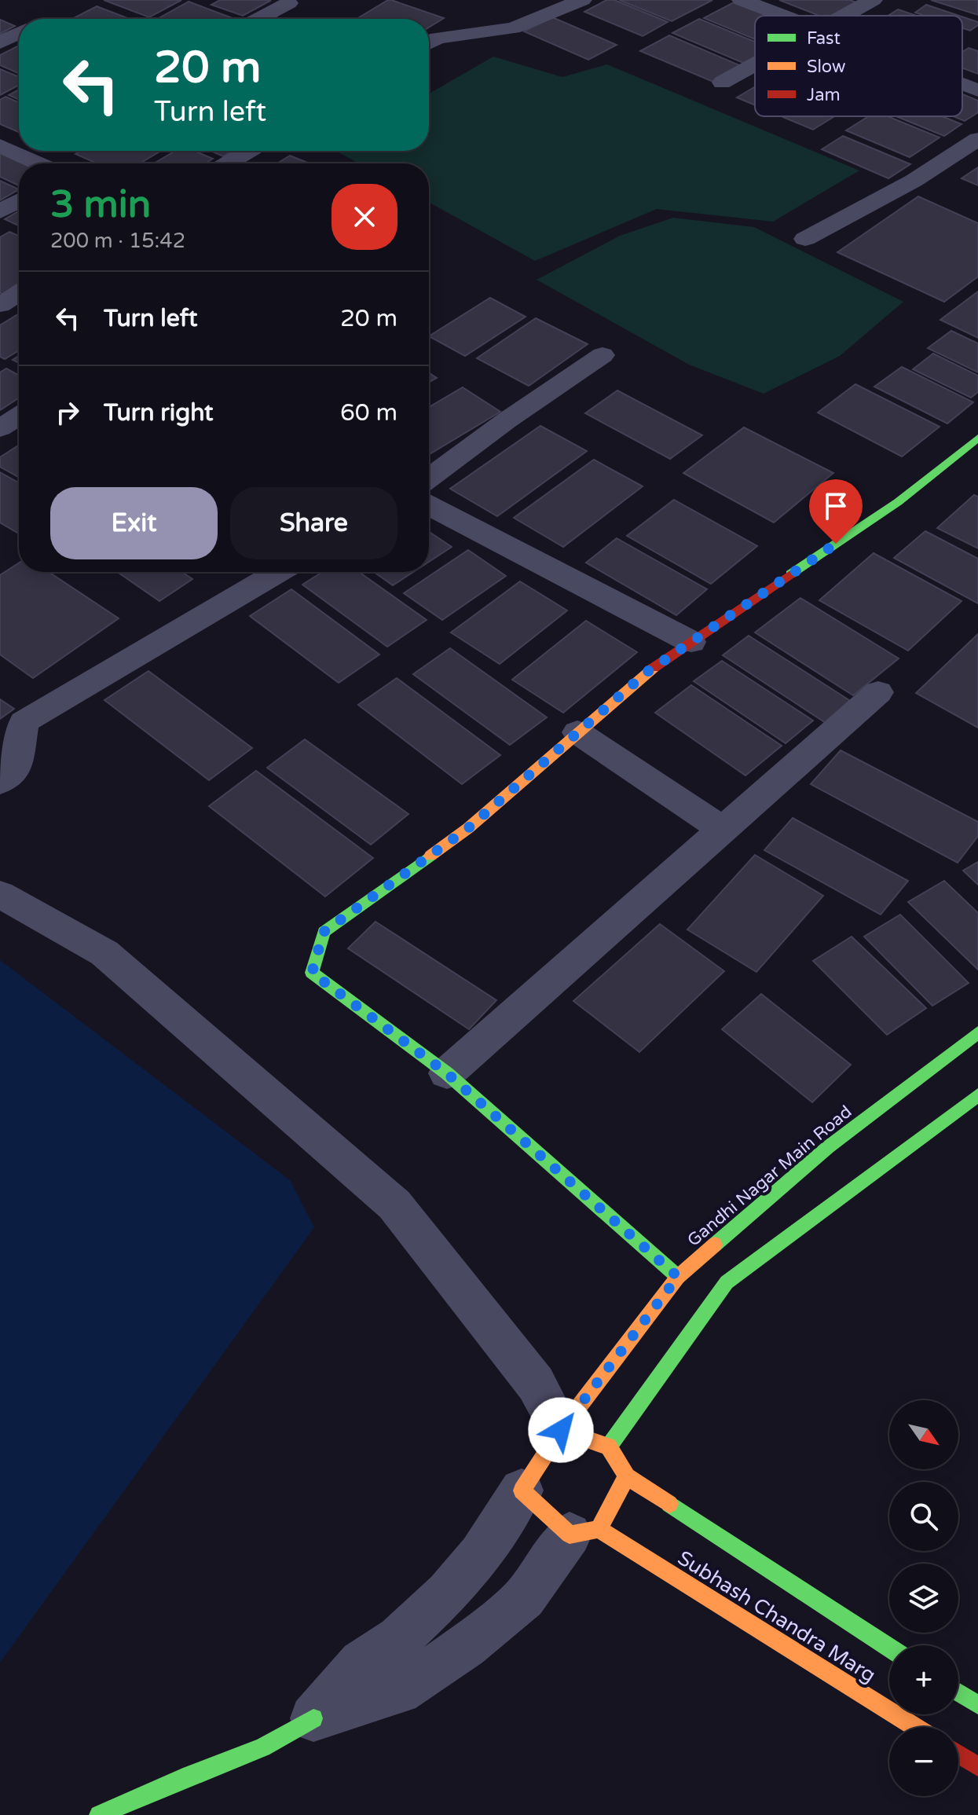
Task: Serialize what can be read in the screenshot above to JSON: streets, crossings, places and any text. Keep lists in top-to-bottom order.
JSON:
{
  "streets": {
    "street": ["Gandhi Nagar Main Road", "Subhash Chandra Marg"]
  },
  "crossings": [
    ["Gandhi Nagar Main Road", "Subhash Chandra Marg"]
  ],
  "legend": ["Fast", "Slow", "Jam"],
  "north": "bottom right",
  "page": {
    "turn": ["20 m", "Turn left"],
    "heading": ["3 min", "200 m · 15:42"],
    "list": [
      {
        "name": "Turn left",
        "value": "20 m"
      },
      {
        "name": "Turn right",
        "value": "60 m"
      }
    ],
    "buttons": ["Exit", "Share"],
    "map_buttons": ["+", "−"]
  }
}
